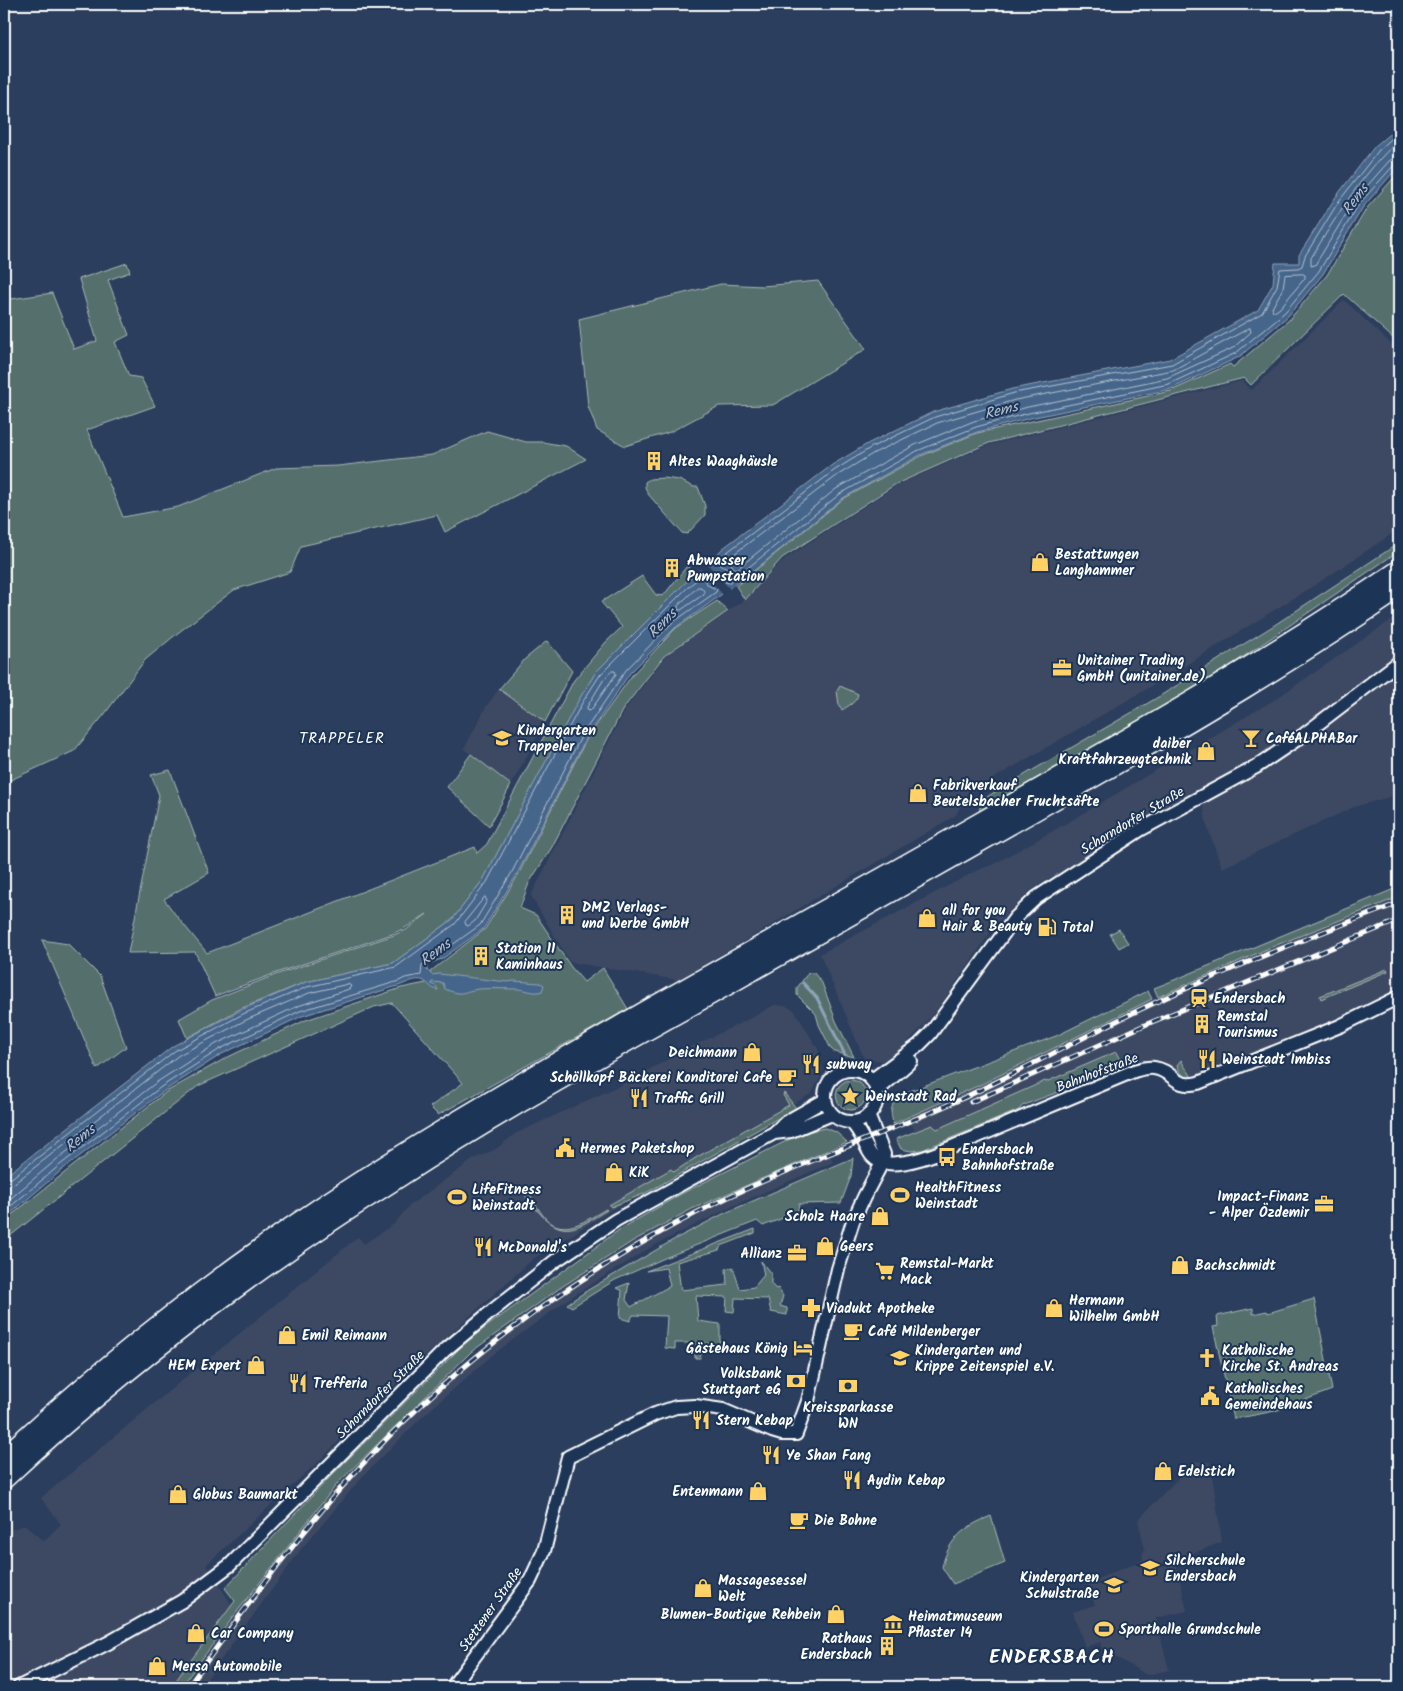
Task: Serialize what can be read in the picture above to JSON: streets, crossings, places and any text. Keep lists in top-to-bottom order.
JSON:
{
  "streets": {
    "street": ["Schorndorfer Straße", "Bahnhofstraße", "Stettener Straße"]
  },
  "crossings": [
    ["Bahnhofstraße", "Stettener Straße"]
  ],
  "districts": ["TRAPPELER", "ENDERSBACH"],
  "water": ["Rems"],
  "places": {
    "building": [
      "Altes Waaghäusle",
      "Abwasser Pumpstation",
      "DMZ Verlags- und Werbe GmbH",
      "Station 11 Kaminhaus",
      "Remstal Tourismus",
      "Rathaus Endersbach"
    ],
    "shop": [
      "Bestattungen Langhammer",
      "daiber Kraftfahrzeugtechnik",
      "Fabrikverkauf Beutelsbacher Fruchtsäfte",
      "all for you Hair & Beauty",
      "Deichmann",
      "KiK",
      "Scholz Haare",
      "Geers",
      "Bachschmidt",
      "Hermann Wilhelm GmbH",
      "Emil Reimann",
      "HEM Expert",
      "Edelstich",
      "Entenmann",
      "Globus Baumarkt",
      "Massagesessel Welt",
      "Blumen-Boutique Rehbein",
      "Car Company",
      "Mersa Automobile"
    ],
    "office": ["Unitainer Trading GmbH (unitainer.de)", "Impact-Finanz - Alper Özdemir", "Allianz"],
    "school or university": [
      "Kindergarten Trappeler",
      "Kindergarten und Krippe Zeitenspiel e.V.",
      "Silcherschule Endersbach",
      "Kindergarten Schulstraße"
    ],
    "bar": ["CaféALPHABar"],
    "fuel station": ["Total"],
    "station": ["Endersbach"],
    "restaurant": [
      "Weinstadt Imbiss",
      "subway",
      "Traffic Grill",
      "McDonald's",
      "Trefferia",
      "Stern Kebap",
      "Ye Shan Fang",
      "Aydin Kebap"
    ],
    "cafe": ["Schöllkopf Bäckerei Konditorei Cafe", "Café Mildenberger", "Die Bohne"],
    "place": ["Weinstadt Rad"],
    "public building": ["Hermes Paketshop", "Katholisches Gemeindehaus"],
    "bus stop": ["Endersbach Bahnhofstraße"],
    "sports": ["HealthFitness Weinstadt", "LifeFitness Weinstadt", "Sporthalle Grundschule"],
    "supermarket": ["Remstal-Markt Mack"],
    "pharmacy": ["Viadukt Apotheke"],
    "hotel": ["Gästehaus König"],
    "church": ["Katholische Kirche St. Andreas"],
    "bank": ["Volksbank Stuttgart eG", "Kreissparkasse WN"],
    "museum": ["Heimatmuseum Pflaster 14"]
  }
}
